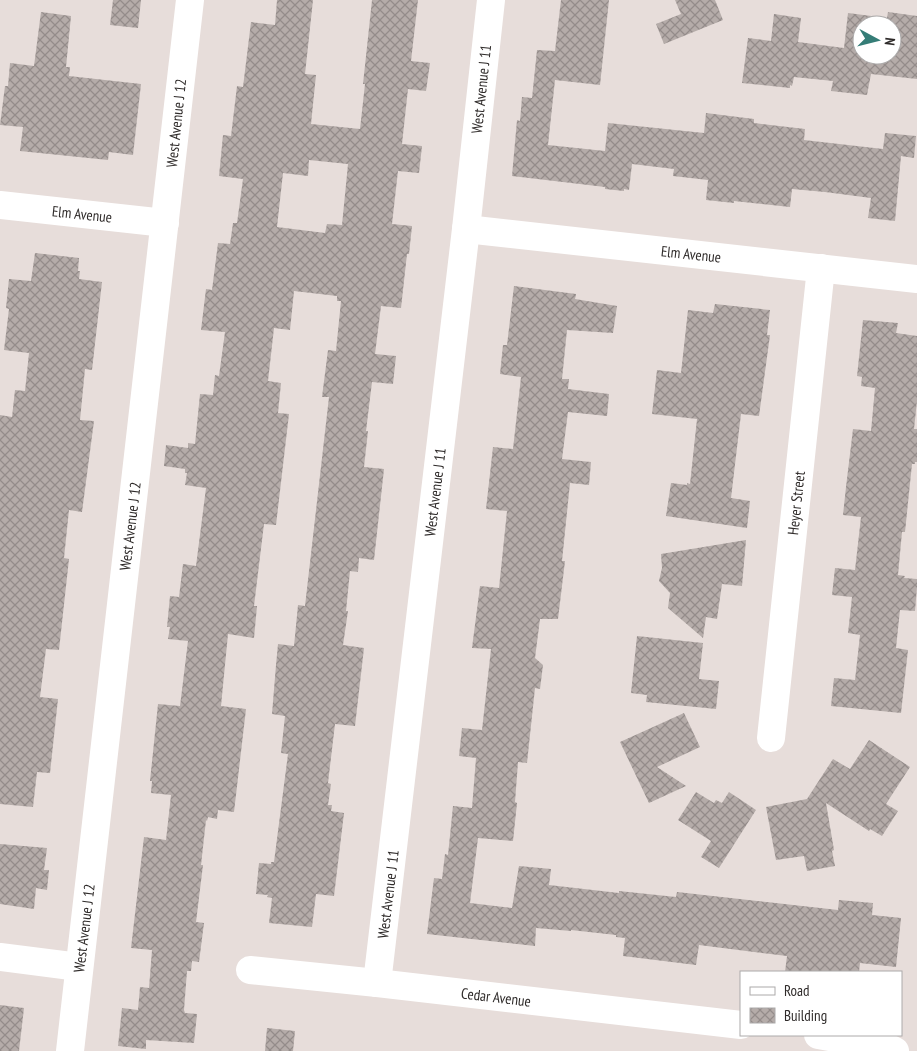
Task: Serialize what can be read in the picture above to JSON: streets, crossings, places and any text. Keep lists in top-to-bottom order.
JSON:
{
  "streets": {
    "street": [
      "West Avenue J 11",
      "West Avenue J 12",
      "Elm Avenue",
      "Heyer Street",
      "Cedar Avenue"
    ]
  },
  "crossings": [
    ["West Avenue J 11", "Elm Avenue"],
    ["West Avenue J 11", "Cedar Avenue"],
    ["West Avenue J 12", "Elm Avenue"],
    ["Elm Avenue", "Heyer Street"]
  ],
  "legend": ["Road", "Building"],
  "north": "right"
}
